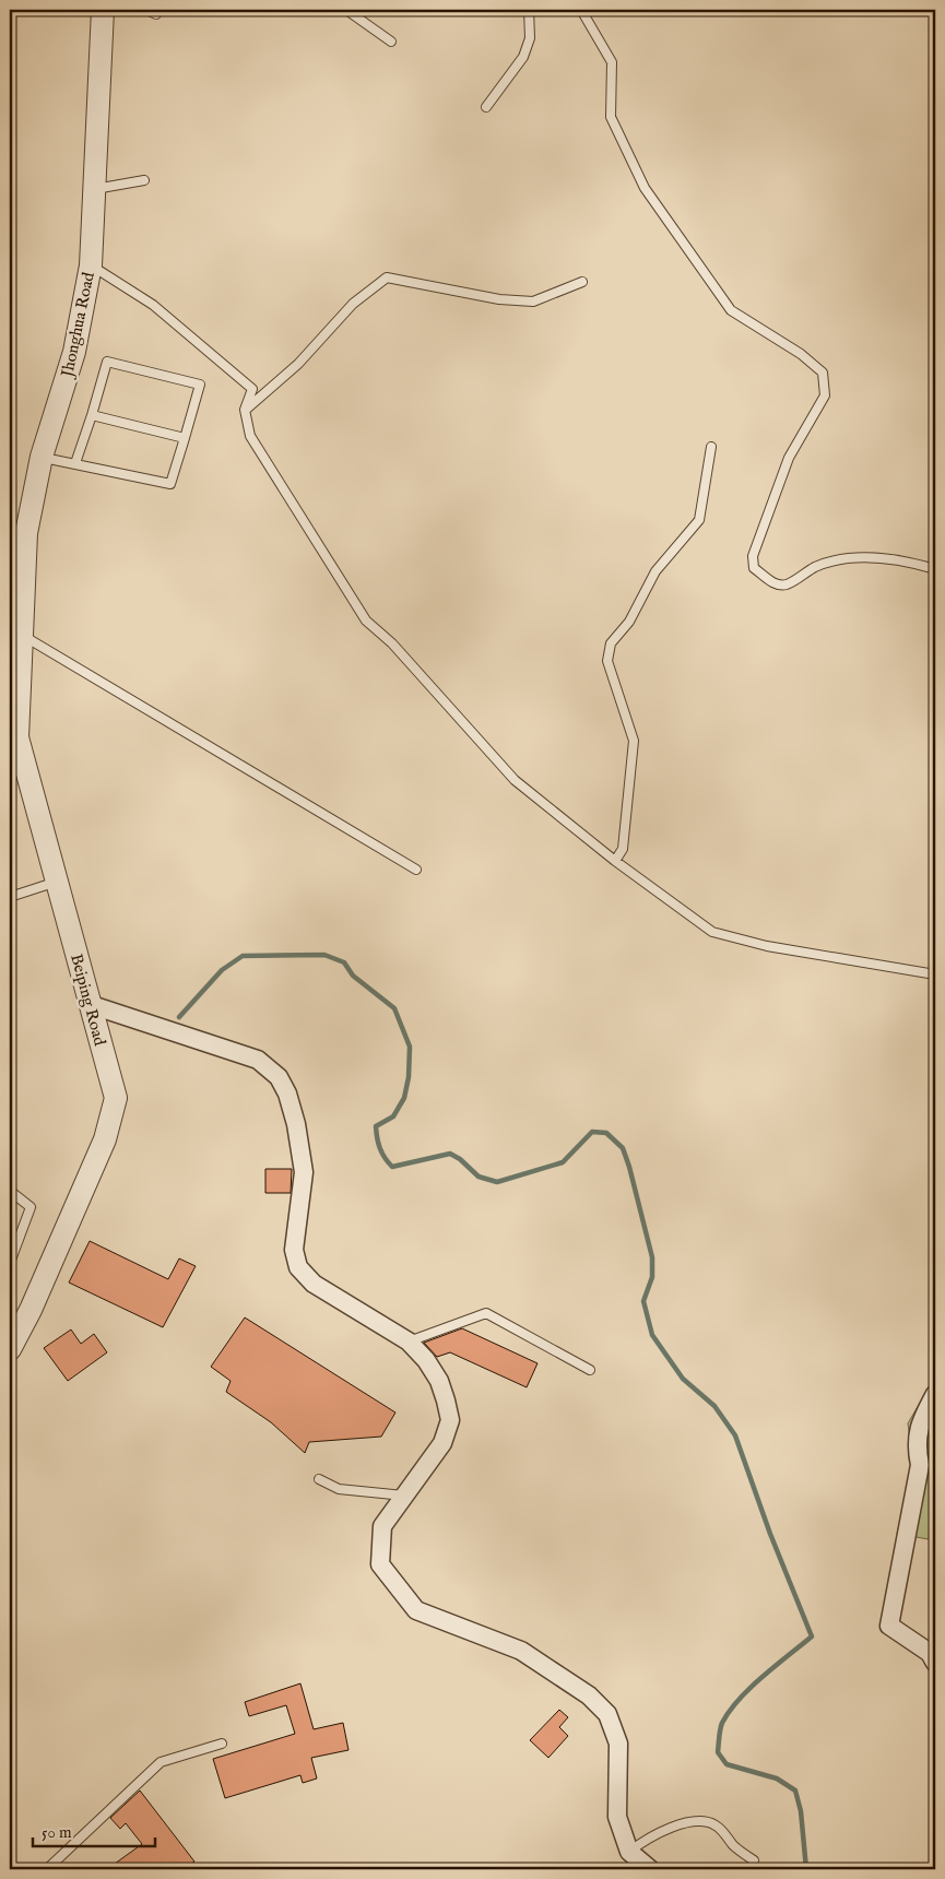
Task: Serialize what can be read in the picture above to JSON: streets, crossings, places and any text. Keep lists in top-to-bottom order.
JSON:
{
  "streets": {
    "street": ["Jhonghua Road", "Beiping Road"]
  },
  "crossings": [
    ["Jhonghua Road", "Beiping Road"]
  ],
  "scale_bar": "50 m"
}
